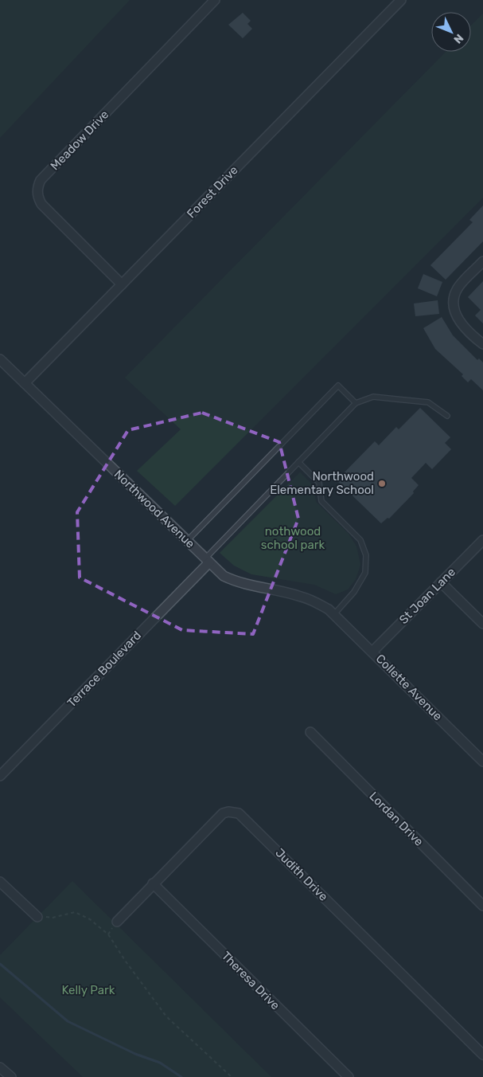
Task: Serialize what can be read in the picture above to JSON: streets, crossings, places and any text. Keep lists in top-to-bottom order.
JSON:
{
  "streets": {
    "street": [
      "Meadow Drive",
      "Forest Drive",
      "Northwood Avenue",
      "St Joan Lane",
      "Terrace Boulevard",
      "Collette Avenue",
      "Lordan Drive",
      "Judith Drive",
      "Theresa Drive"
    ]
  },
  "crossings": [
    ["Meadow Drive", "Forest Drive"],
    ["Forest Drive", "Northwood Avenue"],
    ["Northwood Avenue", "Terrace Boulevard"],
    ["Northwood Avenue", "Collette Avenue"],
    ["St Joan Lane", "Collette Avenue"],
    ["Judith Drive", "Theresa Drive"]
  ],
  "parks": ["nothwood school park", "Kelly Park"],
  "places": ["Northwood Elementary School"],
  "north": "bottom right"
}
